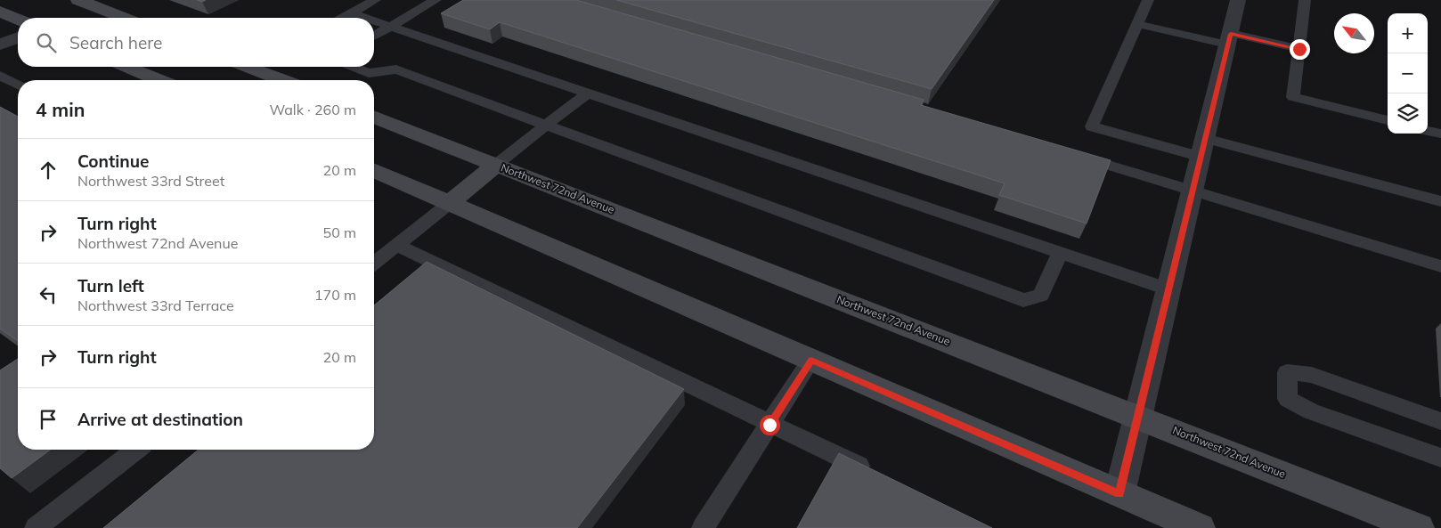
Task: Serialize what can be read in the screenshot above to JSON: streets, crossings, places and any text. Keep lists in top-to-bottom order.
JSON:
{
  "streets": {
    "main road": ["Northwest 72nd Avenue"]
  },
  "north": "top left",
  "page": {
    "map_buttons": ["+", "−"],
    "search": "Search here",
    "heading": ["4 min", "Walk · 260 m"],
    "list": [
      ["Continue", "Northwest 33rd Street", "20 m"],
      ["Turn right", "Northwest 72nd Avenue", "50 m"],
      ["Turn left", "Northwest 33rd Terrace", "170 m"],
      ["Turn right", "20 m"],
      "Arrive at destination"
    ]
  }
}
